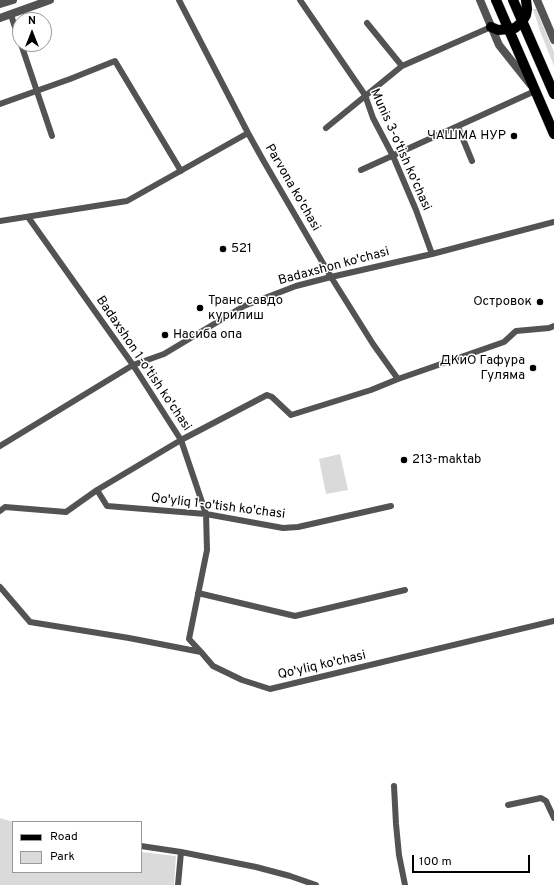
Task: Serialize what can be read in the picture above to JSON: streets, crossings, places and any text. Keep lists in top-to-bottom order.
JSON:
{
  "streets": {
    "street": [
      "Munis 3-o'tish ko'chasi",
      "Parvona ko'chasi",
      "Badaxshon ko'chasi",
      "Badaxshon 1-o'tish ko'chasi",
      "Qo'yliq 1-o'tish ko'chasi",
      "Qo'yliq ko'chasi"
    ]
  },
  "crossings": [
    ["Munis 3-o'tish ko'chasi", "Badaxshon ko'chasi"],
    ["Parvona ko'chasi", "Badaxshon ko'chasi"],
    ["Badaxshon ko'chasi", "Badaxshon 1-o'tish ko'chasi"],
    ["Badaxshon 1-o'tish ko'chasi", "Qo'yliq 1-o'tish ko'chasi"],
    ["Badaxshon 1-o'tish ko'chasi", "Qo'yliq ko'chasi"]
  ],
  "places": [
    "ЧАШМА НУР",
    "521",
    "Островок",
    "Транс савдо курилиш",
    "Насиба опа",
    "ДКиО Гафура Гуляма",
    "213-maktab"
  ],
  "legend": ["Road", "Park"],
  "scale_bar": "100 m",
  "north": "top"
}
